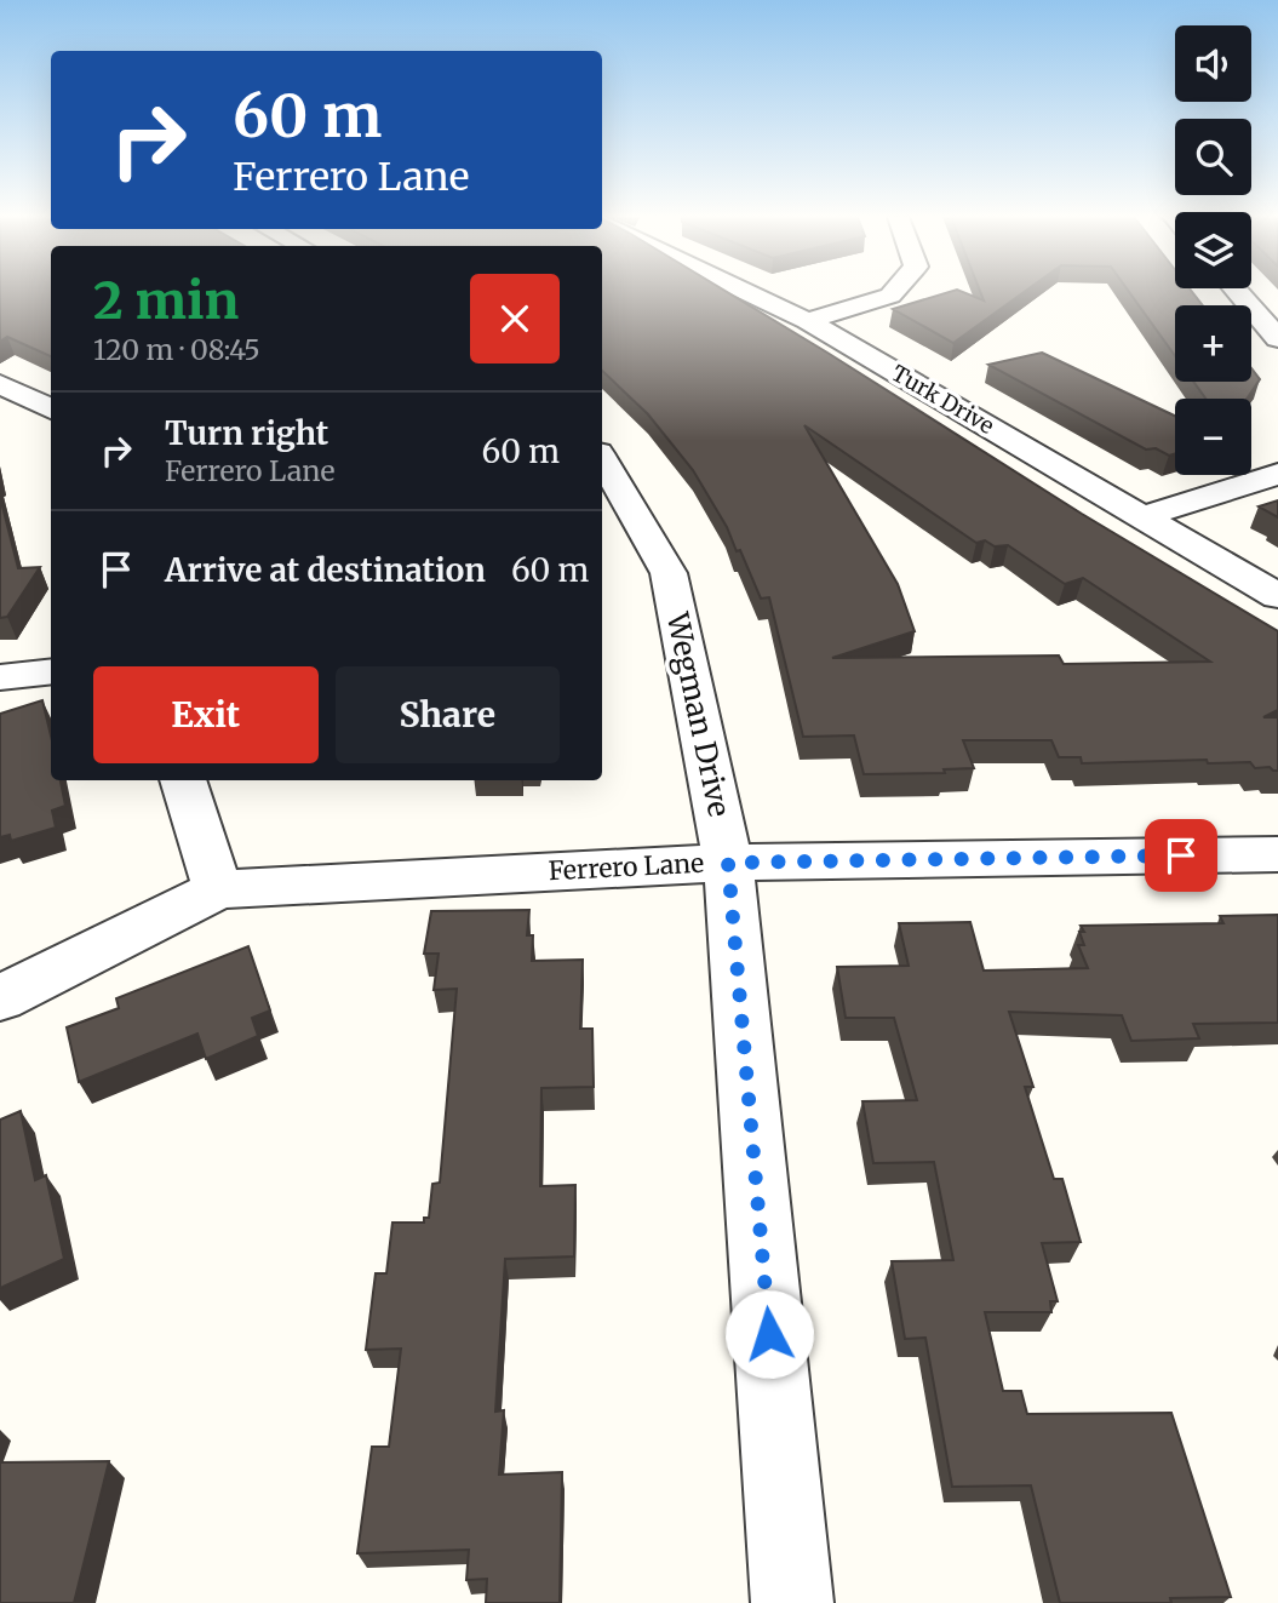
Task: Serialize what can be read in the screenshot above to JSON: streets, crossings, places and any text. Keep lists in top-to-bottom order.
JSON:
{
  "streets": {
    "street": ["Turk Drive", "Wegman Drive", "Ferrero Lane"]
  },
  "crossings": [
    ["Wegman Drive", "Ferrero Lane"]
  ],
  "page": {
    "map_buttons": ["+", "−"],
    "turn": ["60 m", "Ferrero Lane"],
    "heading": ["2 min", "120 m · 08:45"],
    "list": [
      {
        "name": "Turn right",
        "note": "Ferrero Lane",
        "value": "60 m"
      },
      {
        "name": "Arrive at destination",
        "value": "60 m"
      }
    ],
    "buttons": ["Exit", "Share"]
  }
}
